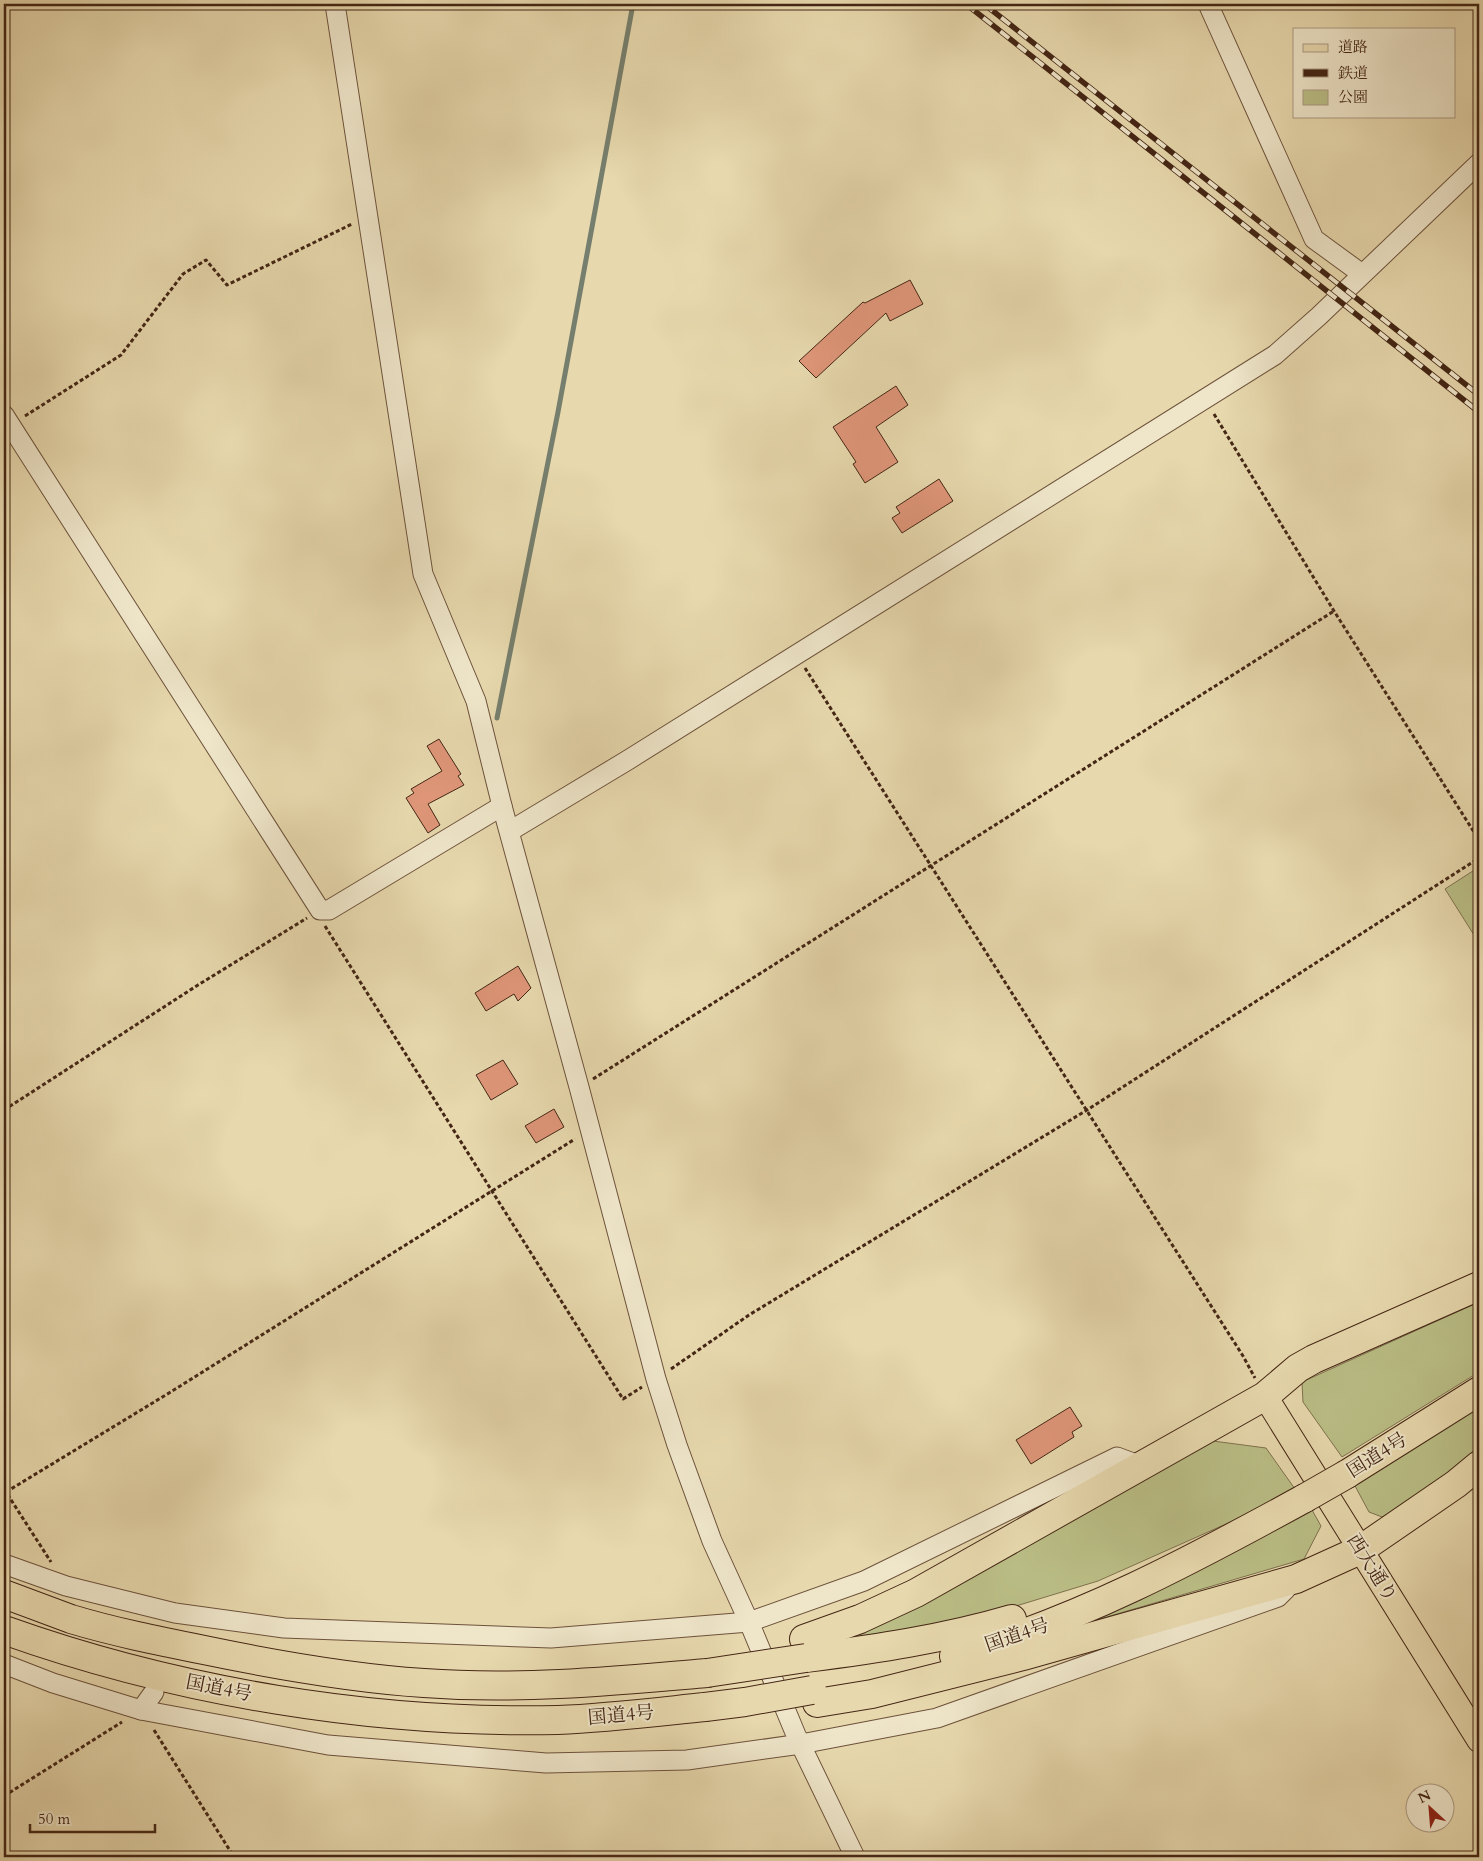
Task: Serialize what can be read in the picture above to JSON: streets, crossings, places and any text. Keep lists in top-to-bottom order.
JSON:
{
  "streets": {
    "highway": ["国道4号"],
    "main road": ["西大通り"]
  },
  "legend": ["道路", "鉄道", "公園"],
  "scale_bar": "50 m",
  "north": "top left"
}
